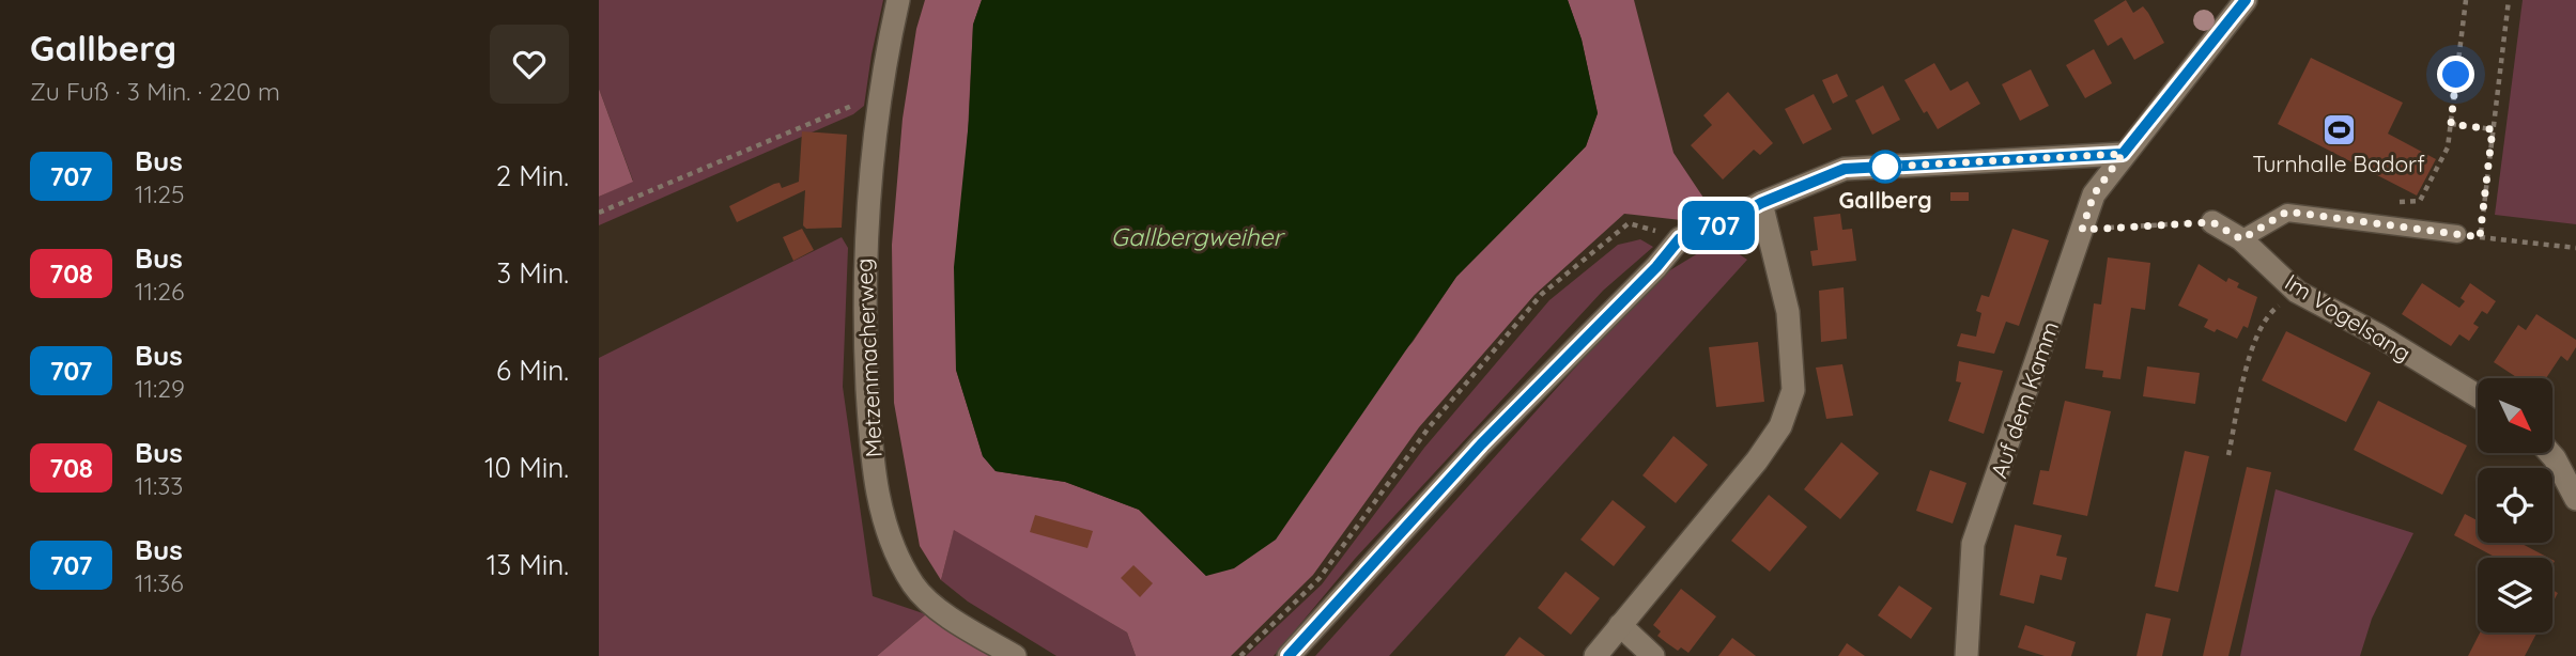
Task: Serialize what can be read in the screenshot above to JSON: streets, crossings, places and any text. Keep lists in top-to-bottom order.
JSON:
{
  "streets": {
    "street": ["Im Vogelsang", "Metzenmacherweg", "Auf dem Kamm"]
  },
  "water": ["Gallbergweiher"],
  "places": {
    "sports": ["Turnhalle Badorf"],
    "other": ["Gallberg"]
  },
  "lines": ["bus line 707"],
  "north": "bottom right",
  "page": {
    "heading": ["Gallberg", "Zu Fuß · 3 Min. · 220 m"],
    "on_map": "707",
    "list": [
      {
        "mark": "707",
        "name": "Bus",
        "note": "11:25",
        "value": "2 Min."
      },
      {
        "mark": "708",
        "name": "Bus",
        "note": "11:26",
        "value": "3 Min."
      },
      {
        "mark": "707",
        "name": "Bus",
        "note": "11:29",
        "value": "6 Min."
      },
      {
        "mark": "708",
        "name": "Bus",
        "note": "11:33",
        "value": "10 Min."
      },
      {
        "mark": "707",
        "name": "Bus",
        "note": "11:36",
        "value": "13 Min."
      }
    ]
  }
}
